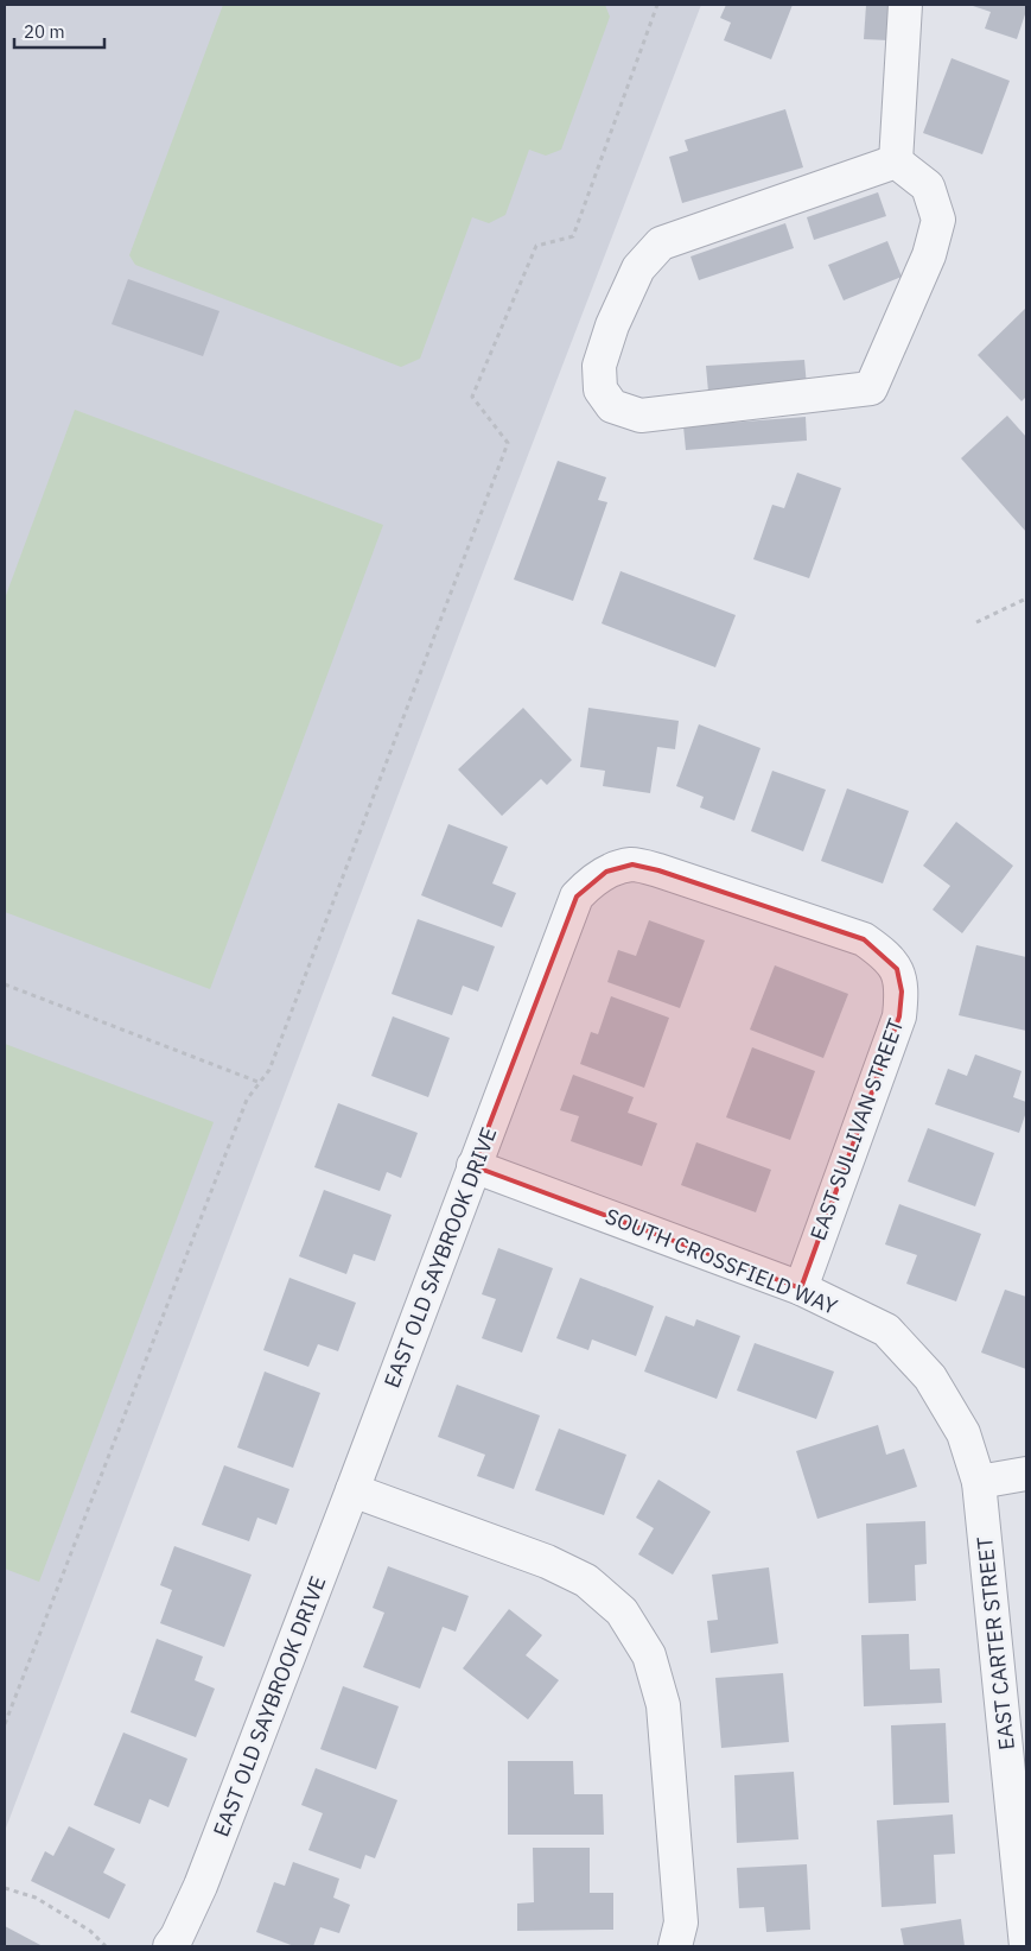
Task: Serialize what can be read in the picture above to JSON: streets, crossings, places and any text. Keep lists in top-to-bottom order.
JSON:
{
  "streets": {
    "street": [
      "EAST SULLIVAN STREET",
      "EAST OLD SAYBROOK DRIVE",
      "SOUTH CROSSFIELD WAY",
      "EAST CARTER STREET"
    ]
  },
  "crossings": [
    ["EAST SULLIVAN STREET", "EAST OLD SAYBROOK DRIVE"],
    ["EAST SULLIVAN STREET", "SOUTH CROSSFIELD WAY"],
    ["EAST OLD SAYBROOK DRIVE", "SOUTH CROSSFIELD WAY"],
    ["SOUTH CROSSFIELD WAY", "EAST CARTER STREET"]
  ],
  "scale_bar": "20 m"
}
